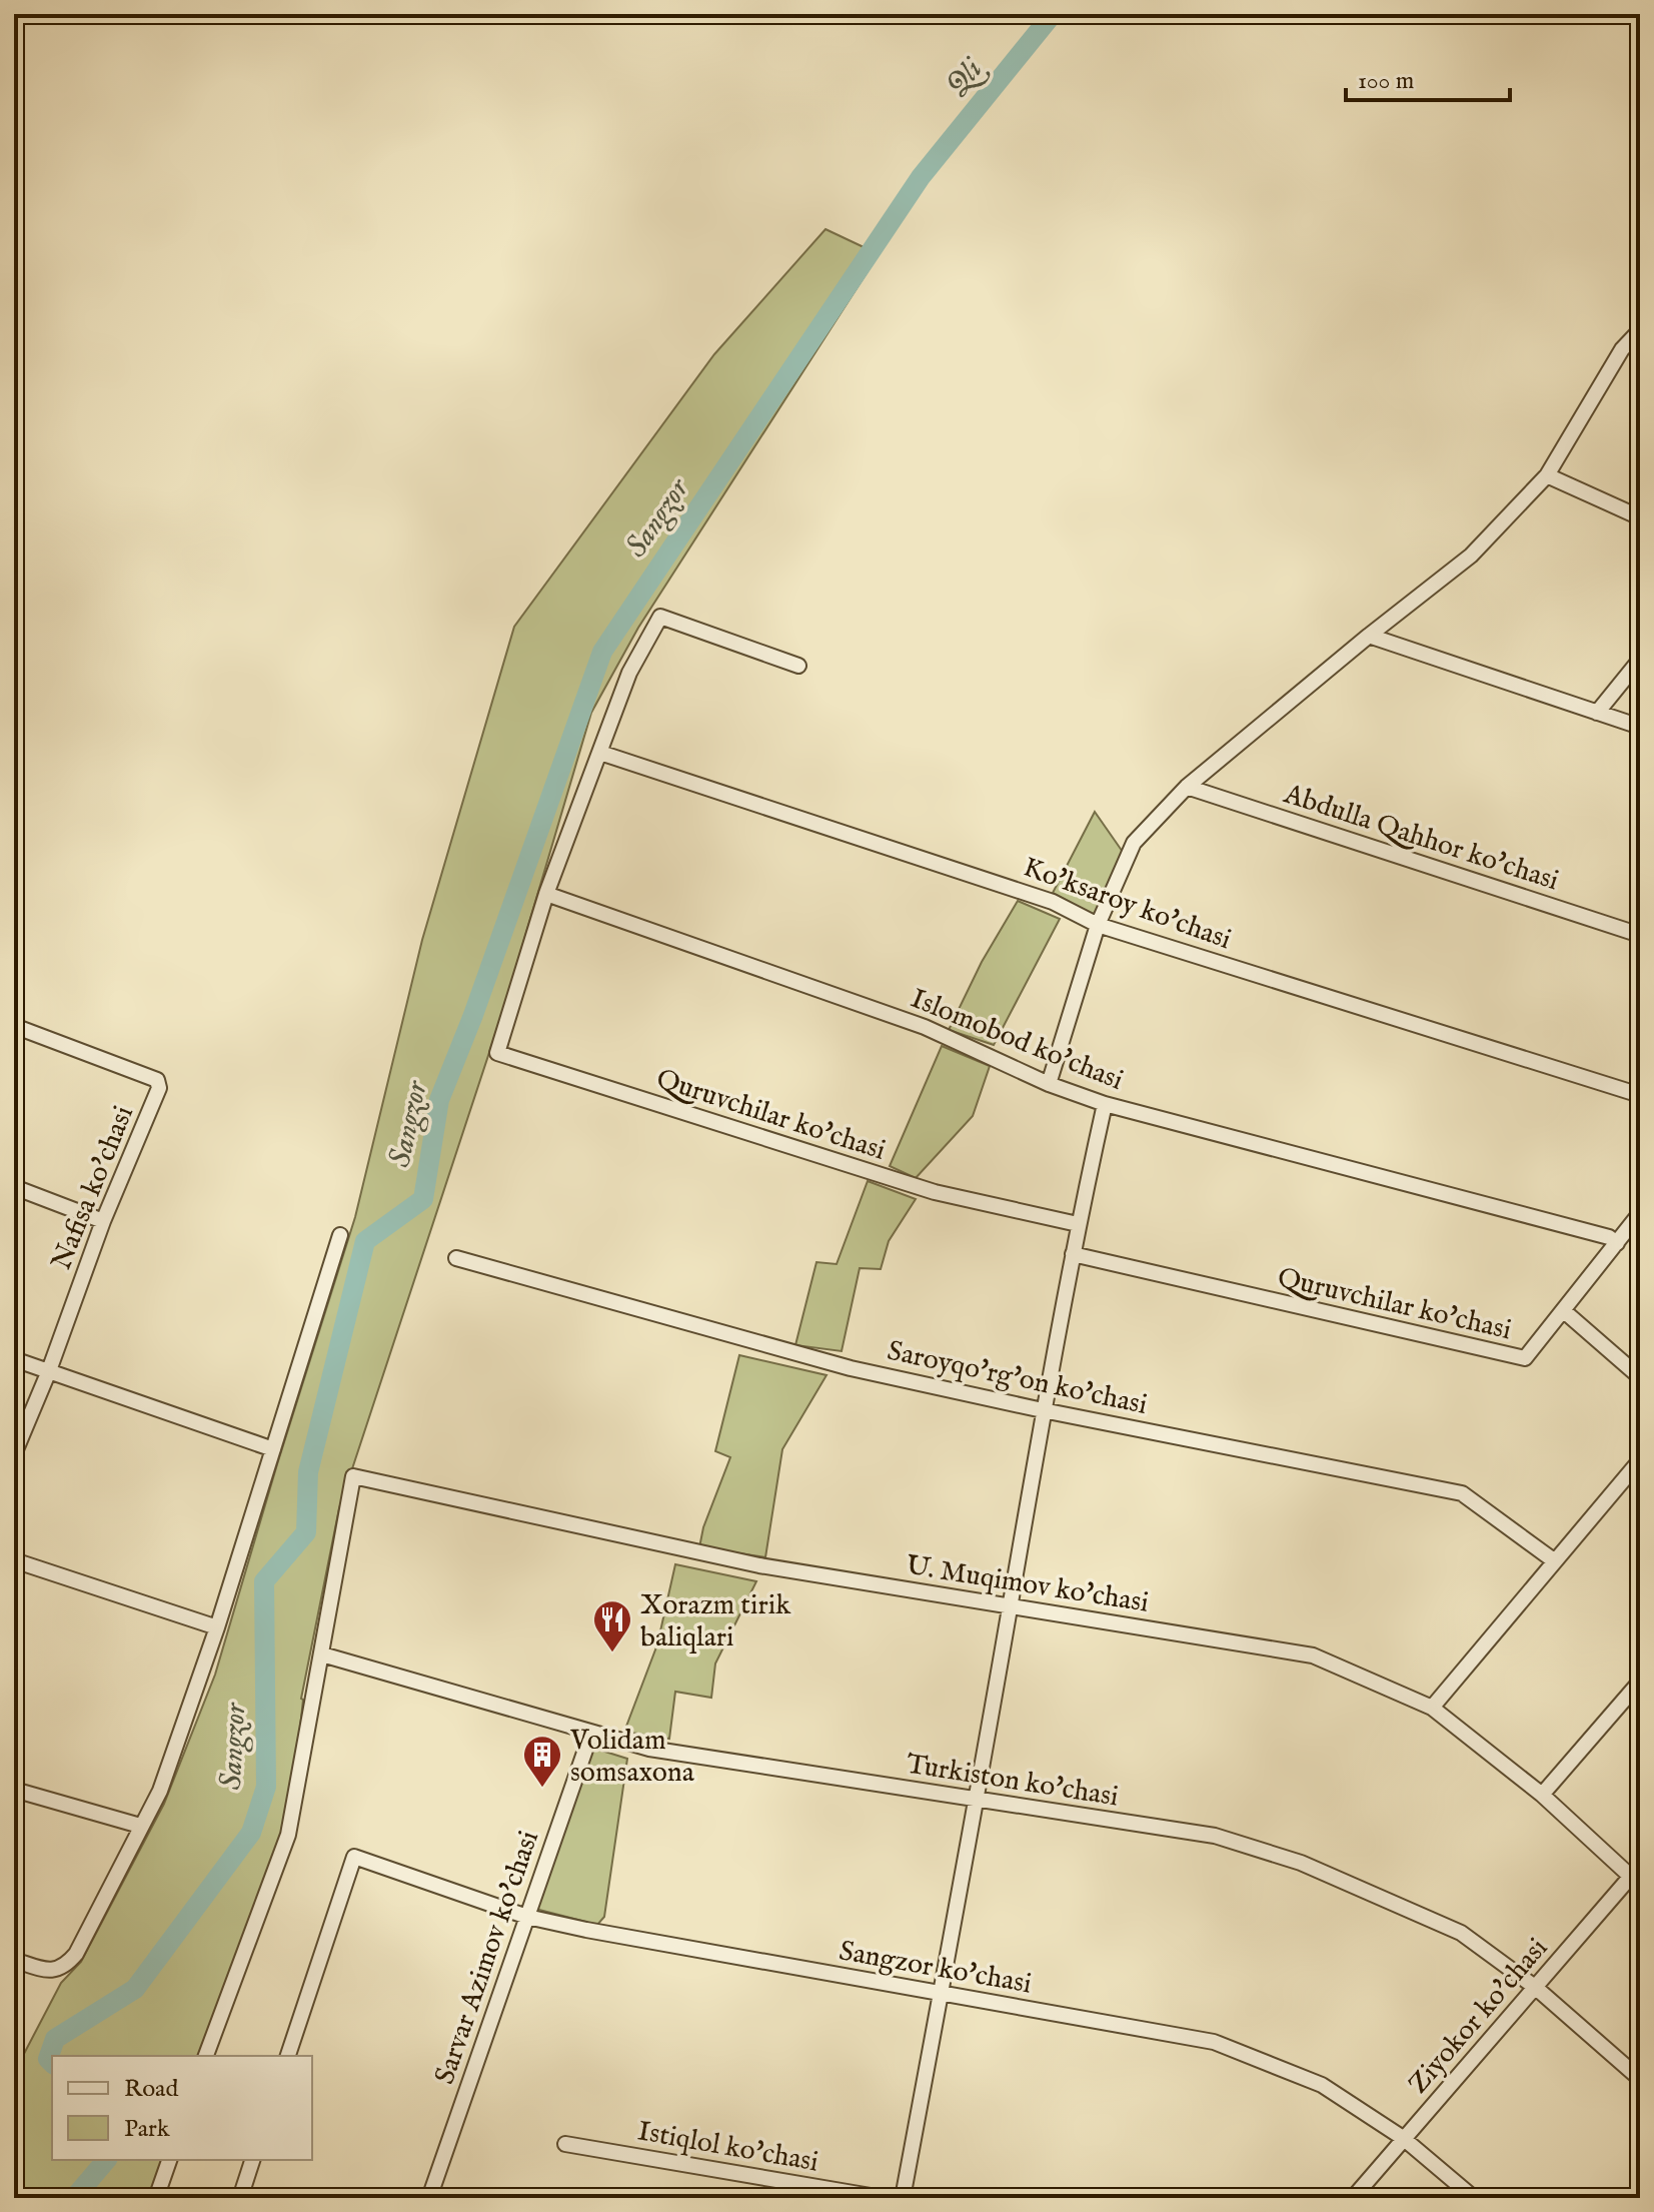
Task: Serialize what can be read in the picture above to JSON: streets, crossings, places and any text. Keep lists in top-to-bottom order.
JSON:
{
  "streets": {
    "street": [
      "Abdulla Qahhor ko'chasi",
      "Ko'ksaroy ko'chasi",
      "Islomobod ko'chasi",
      "Quruvchilar ko'chasi",
      "Nafisa ko'chasi",
      "Saroyqo'rg'on ko'chasi",
      "U. Muqimov ko'chasi",
      "Turkiston ko'chasi",
      "Sarvar Azimov ko'chasi",
      "Sangzor ko'chasi",
      "Ziyokor ko'chasi",
      "Istiqlol ko'chasi"
    ]
  },
  "crossings": [
    ["Islomobod ko'chasi", "Quruvchilar ko'chasi"],
    ["U. Muqimov ko'chasi", "Turkiston ko'chasi"],
    ["U. Muqimov ko'chasi", "Ziyokor ko'chasi"],
    ["Turkiston ko'chasi", "Sarvar Azimov ko'chasi"],
    ["Turkiston ko'chasi", "Ziyokor ko'chasi"],
    ["Sarvar Azimov ko'chasi", "Sangzor ko'chasi"],
    ["Sangzor ko'chasi", "Ziyokor ko'chasi"]
  ],
  "water": ["Qli", "Sangzor"],
  "places": {
    "restaurant": ["Xorazm tirik baliqlari"],
    "building": ["Volidam somsaxona"]
  },
  "legend": ["Road", "Park"],
  "scale_bar": "100 m"
}
